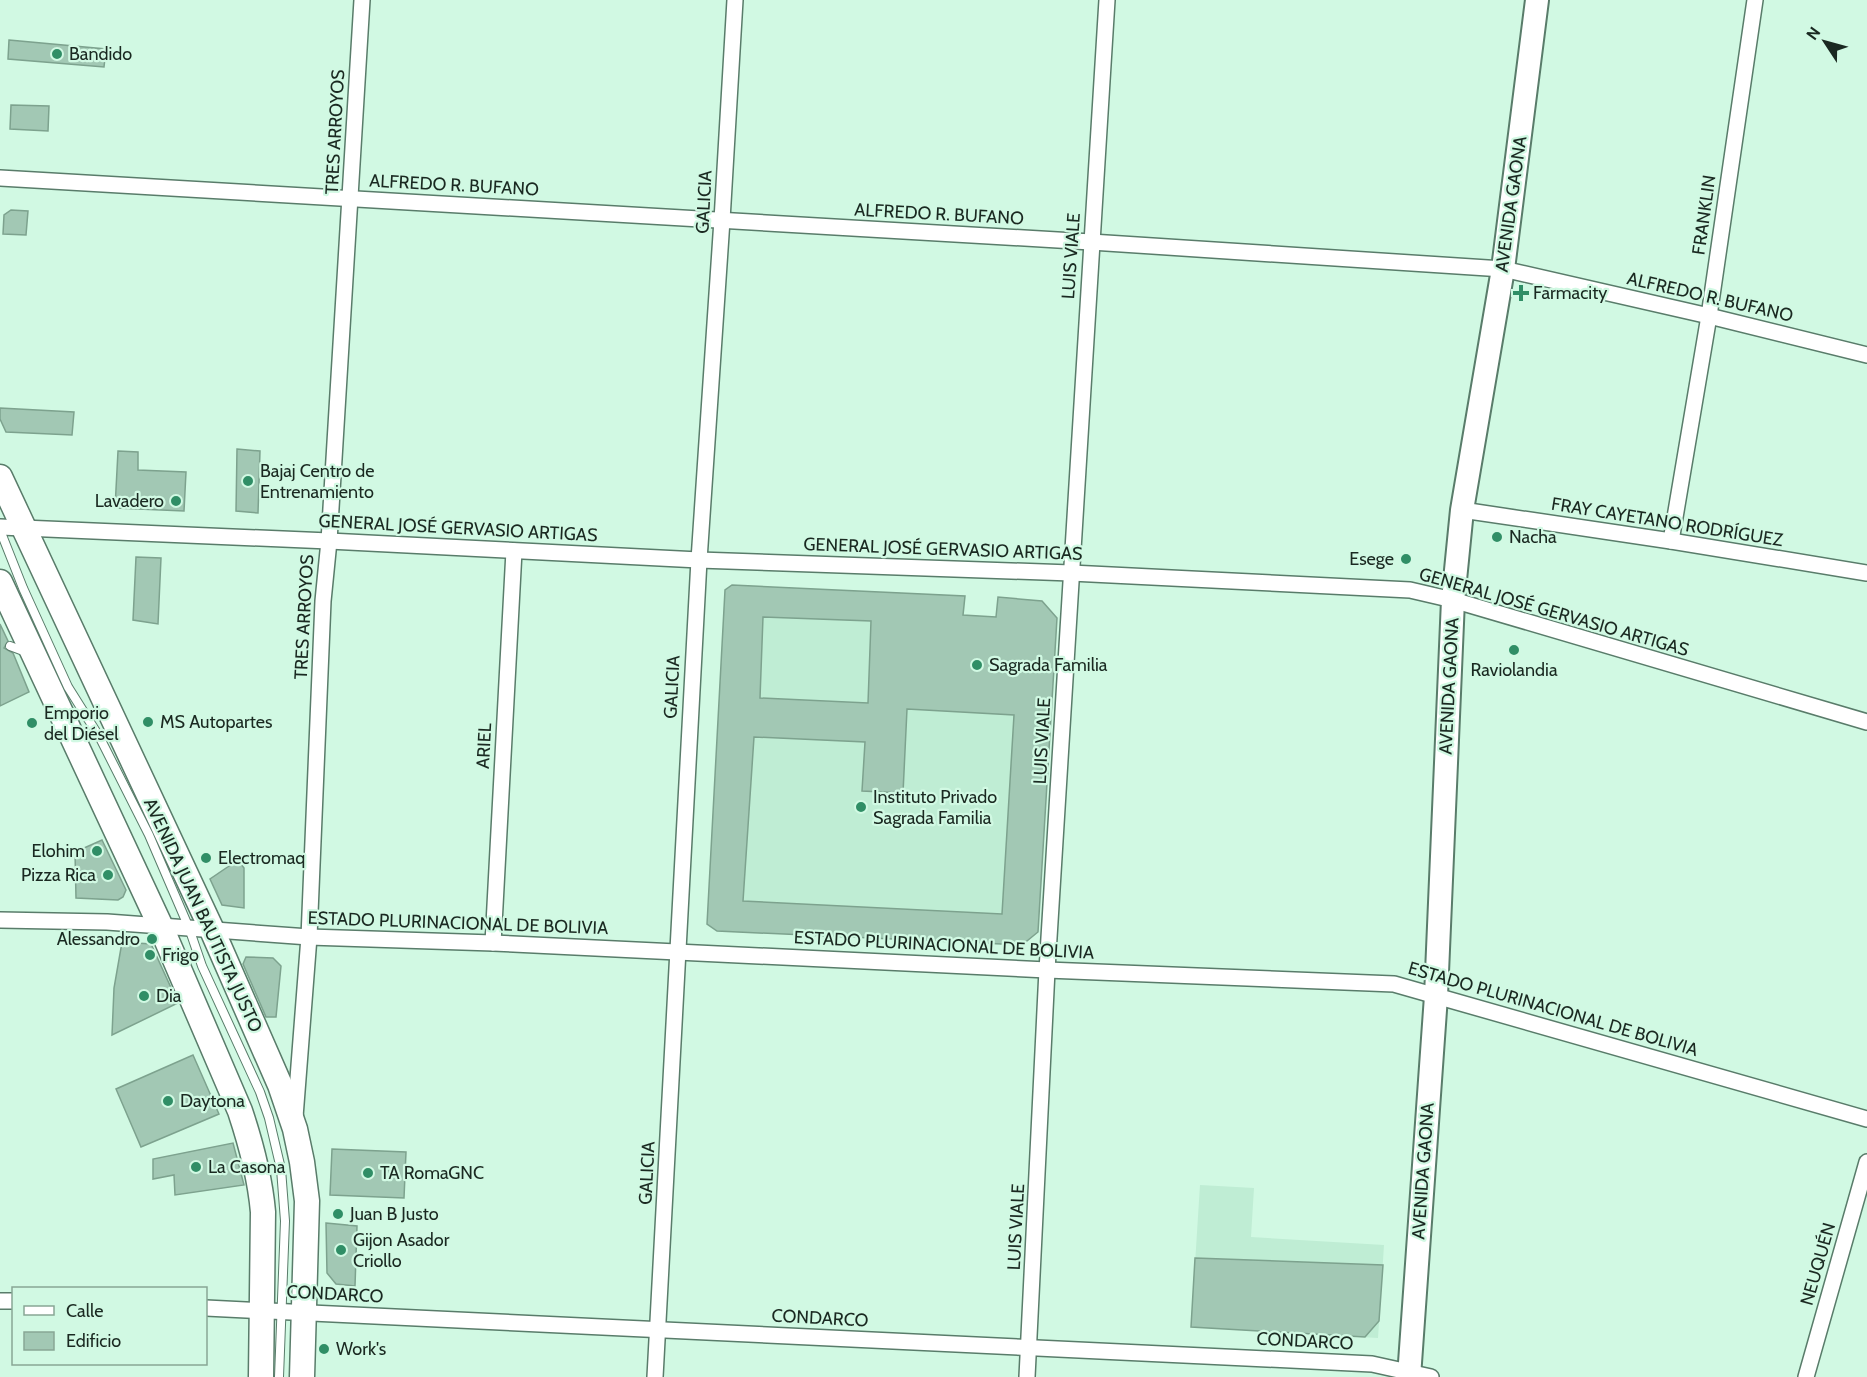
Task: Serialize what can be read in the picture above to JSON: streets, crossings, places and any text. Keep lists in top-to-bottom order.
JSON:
{
  "streets": {
    "main road": ["AVENIDA GAONA", "AVENIDA JUAN BAUTISTA JUSTO"],
    "street": [
      "TRES ARROYOS",
      "ALFREDO R. BUFANO",
      "GALICIA",
      "FRANKLIN",
      "LUIS VIALE",
      "FRAY CAYETANO RODRÍGUEZ",
      "GENERAL JOSÉ GERVASIO ARTIGAS",
      "ARIEL",
      "ESTADO PLURINACIONAL DE BOLIVIA",
      "NEUQUÉN",
      "CONDARCO"
    ]
  },
  "crossings": [
    ["TRES ARROYOS", "ALFREDO R. BUFANO"],
    ["TRES ARROYOS", "GENERAL JOSÉ GERVASIO ARTIGAS"],
    ["TRES ARROYOS", "AVENIDA JUAN BAUTISTA JUSTO"],
    ["TRES ARROYOS", "ESTADO PLURINACIONAL DE BOLIVIA"],
    ["ALFREDO R. BUFANO", "GALICIA"],
    ["ALFREDO R. BUFANO", "AVENIDA GAONA"],
    ["ALFREDO R. BUFANO", "FRANKLIN"],
    ["ALFREDO R. BUFANO", "LUIS VIALE"],
    ["GALICIA", "GENERAL JOSÉ GERVASIO ARTIGAS"],
    ["GALICIA", "ESTADO PLURINACIONAL DE BOLIVIA"],
    ["GALICIA", "CONDARCO"],
    ["AVENIDA GAONA", "FRAY CAYETANO RODRÍGUEZ"],
    ["AVENIDA GAONA", "GENERAL JOSÉ GERVASIO ARTIGAS"],
    ["AVENIDA GAONA", "ESTADO PLURINACIONAL DE BOLIVIA"],
    ["AVENIDA GAONA", "CONDARCO"],
    ["FRANKLIN", "FRAY CAYETANO RODRÍGUEZ"],
    ["LUIS VIALE", "GENERAL JOSÉ GERVASIO ARTIGAS"],
    ["LUIS VIALE", "ESTADO PLURINACIONAL DE BOLIVIA"],
    ["LUIS VIALE", "CONDARCO"],
    ["GENERAL JOSÉ GERVASIO ARTIGAS", "ARIEL"],
    ["GENERAL JOSÉ GERVASIO ARTIGAS", "AVENIDA JUAN BAUTISTA JUSTO"],
    ["ARIEL", "ESTADO PLURINACIONAL DE BOLIVIA"],
    ["AVENIDA JUAN BAUTISTA JUSTO", "ESTADO PLURINACIONAL DE BOLIVIA"],
    ["AVENIDA JUAN BAUTISTA JUSTO", "CONDARCO"]
  ],
  "places": {
    "other": [
      "Bandido",
      "Bajaj Centro de Entrenamiento",
      "Lavadero",
      "Nacha",
      "Esege",
      "Raviolandia",
      "Sagrada Familia",
      "MS Autopartes",
      "Emporio del Diésel",
      "Instituto Privado Sagrada Familia",
      "Elohim",
      "Electromaq",
      "Pizza Rica",
      "Alessandro",
      "Frigo",
      "Dia",
      "Daytona",
      "La Casona",
      "TA RomaGNC",
      "Juan B Justo",
      "Gijon Asador Criollo",
      "Work's"
    ],
    "health": ["Farmacity"]
  },
  "legend": ["Calle", "Edificio"],
  "north": "top left"
}
